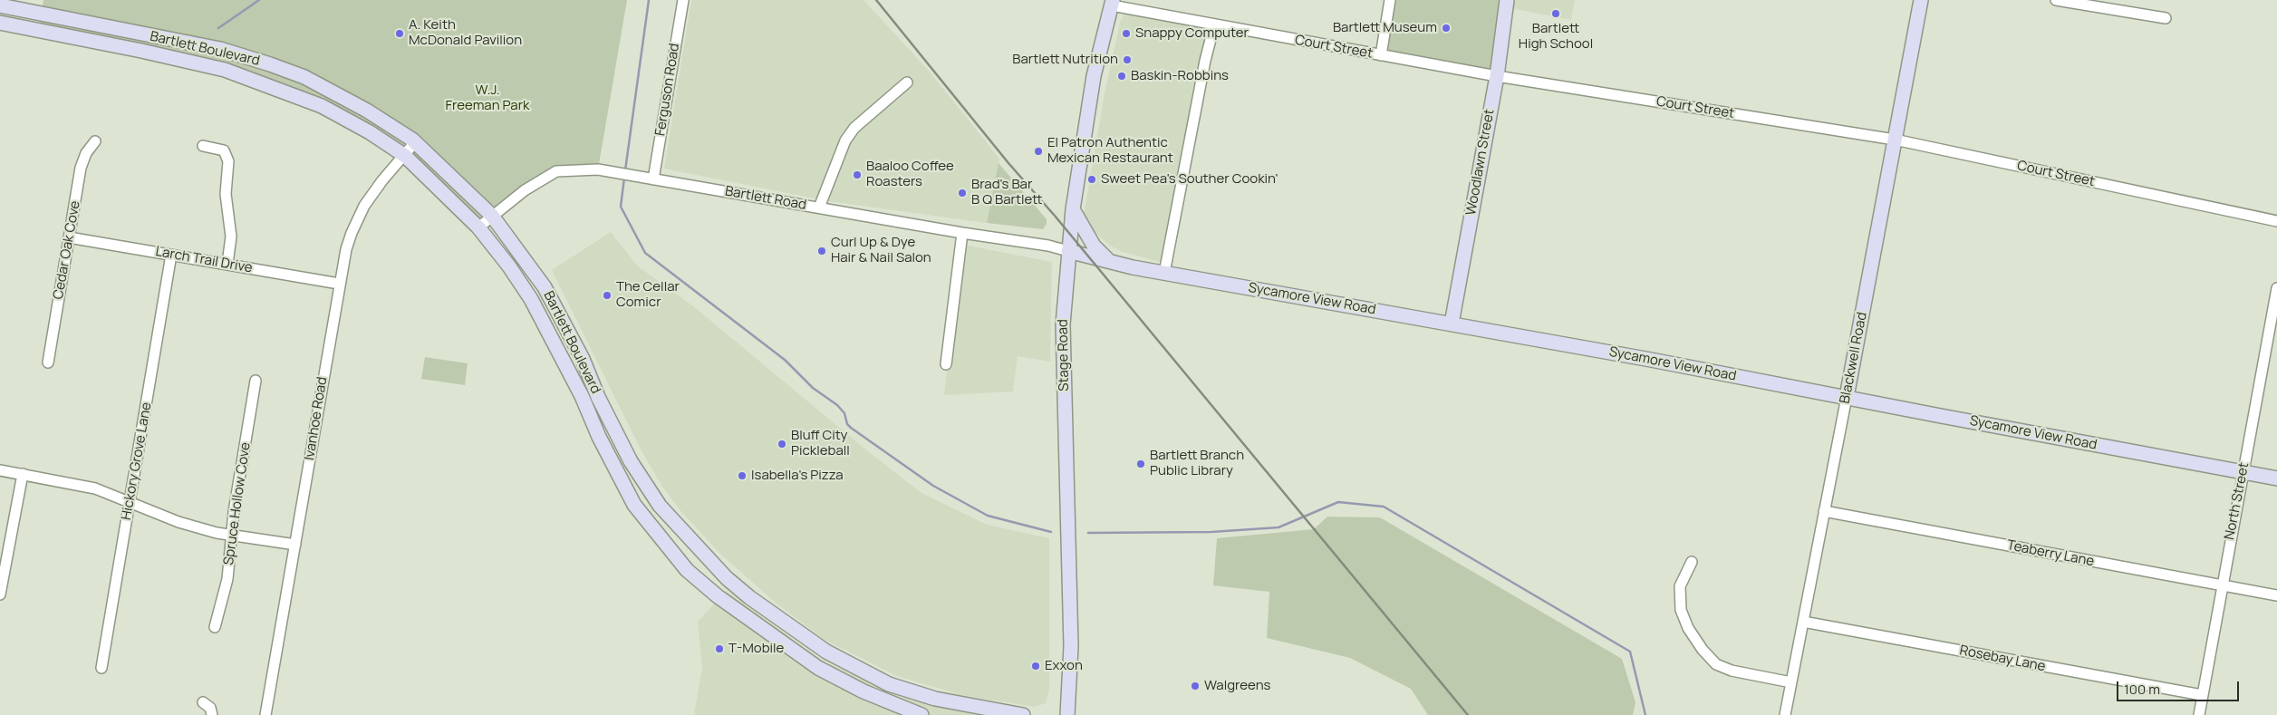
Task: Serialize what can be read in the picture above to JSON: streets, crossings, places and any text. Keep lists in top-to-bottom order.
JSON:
{
  "streets": {
    "main road": [
      "Bartlett Boulevard",
      "Woodlawn Street",
      "Sycamore View Road",
      "Stage Road",
      "Blackwell Road"
    ],
    "street": [
      "Court Street",
      "Ferguson Road",
      "Bartlett Road",
      "Cedar Oak Cove",
      "Larch Trail Drive",
      "Ivanhoe Road",
      "Hickory Grove Lane",
      "North Street",
      "Spruce Hollow Cove",
      "Teaberry Lane",
      "Rosebay Lane"
    ]
  },
  "crossings": [
    ["Court Street", "Woodlawn Street"],
    ["Court Street", "Stage Road"],
    ["Court Street", "Blackwell Road"],
    ["Bartlett Boulevard", "Bartlett Road"],
    ["Bartlett Boulevard", "Ivanhoe Road"],
    ["Ferguson Road", "Bartlett Road"],
    ["Woodlawn Street", "Sycamore View Road"],
    ["Bartlett Road", "Sycamore View Road"],
    ["Bartlett Road", "Stage Road"],
    ["Cedar Oak Cove", "Larch Trail Drive"],
    ["Larch Trail Drive", "Ivanhoe Road"],
    ["Larch Trail Drive", "Hickory Grove Lane"],
    ["Sycamore View Road", "Stage Road"],
    ["Sycamore View Road", "Blackwell Road"],
    ["Sycamore View Road", "North Street"],
    ["Blackwell Road", "Teaberry Lane"],
    ["Blackwell Road", "Rosebay Lane"],
    ["North Street", "Teaberry Lane"],
    ["North Street", "Rosebay Lane"]
  ],
  "parks": ["W.J. Freeman Park"],
  "places": [
    "Bartlett High School",
    "Bartlett Museum",
    "A. Keith McDonald Pavilion",
    "Snappy Computer",
    "Bartlett Nutrition",
    "Baskin-Robbins",
    "El Patron Authentic Mexican Restaurant",
    "Baaloo Coffee Roasters",
    "Sweet Pea's Souther Cookin'",
    "Brad's Bar B Q Bartlett",
    "Curl Up & Dye Hair & Nail Salon",
    "The Cellar Comicr",
    "Bluff City Pickleball",
    "Bartlett Branch Public Library",
    "Isabella's Pizza",
    "T-Mobile",
    "Exxon",
    "Walgreens"
  ],
  "scale_bar": "100 m"
}
